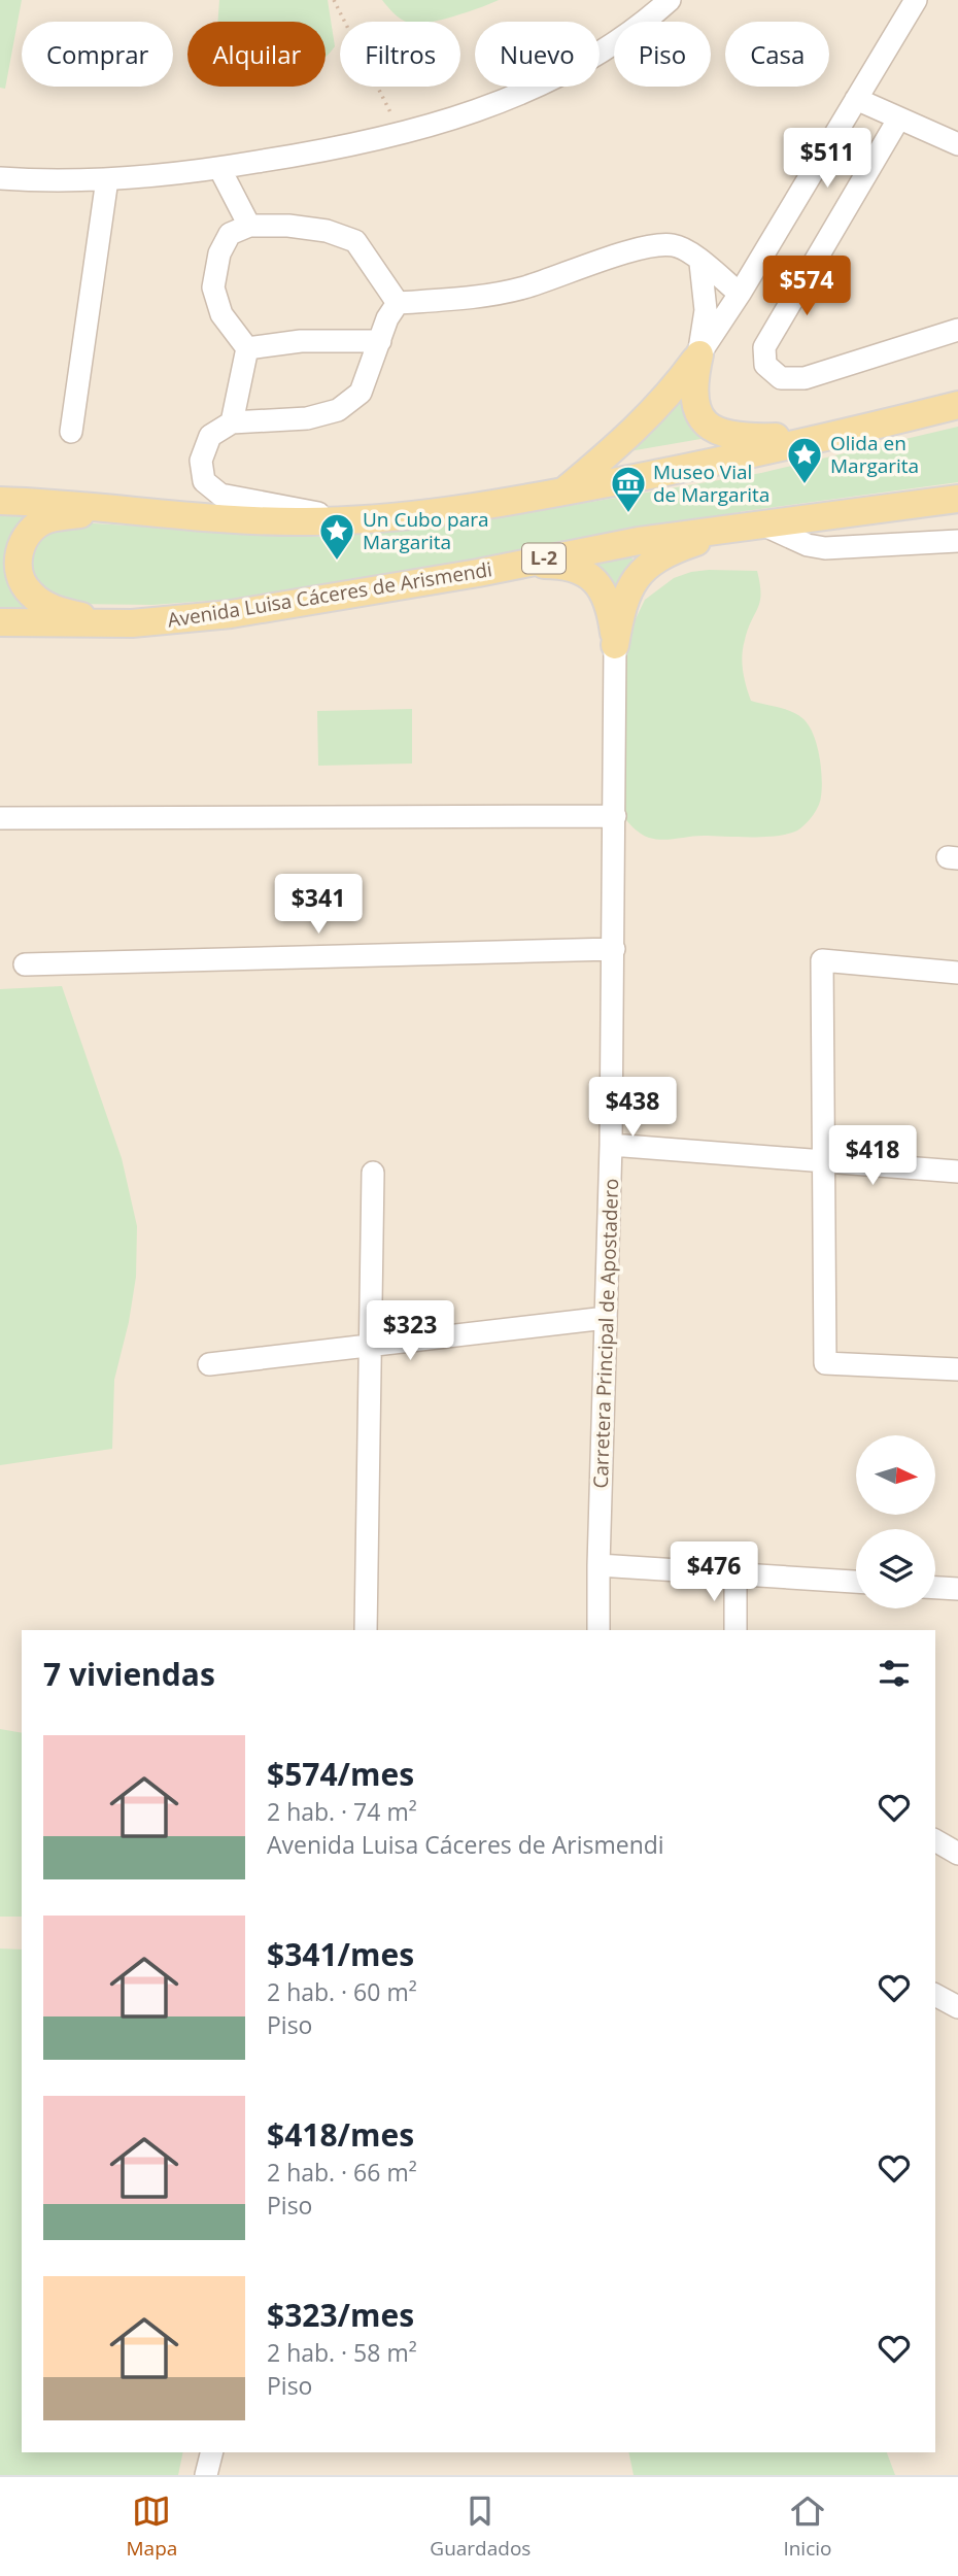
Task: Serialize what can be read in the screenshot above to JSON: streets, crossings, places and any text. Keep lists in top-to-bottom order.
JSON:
{
  "streets": {
    "main road": ["L-2", "Avenida Luisa Cáceres de Arismendi"],
    "street": ["Carretera Principal de Apostadero"]
  },
  "places": {
    "place": ["Olida en Margarita", "Un Cubo para Margarita"],
    "museum": ["Museo Vial de Margarita"]
  },
  "north": "right",
  "page": {
    "chip": [
      "Comprar",
      "Alquilar",
      "Filtros",
      "Nuevo",
      "Piso",
      "Casa"
    ],
    "price": [
      "$511",
      "$574",
      "$341",
      "$438",
      "$418",
      "$323",
      "$476"
    ],
    "heading": "7 viviendas",
    "list": [
      {
        "name": "$574/mes",
        "note": "2 hab. · 74 m² · Avenida Luisa Cáceres de Arismendi"
      },
      {
        "name": "$341/mes",
        "note": "2 hab. · 60 m² · Piso"
      },
      {
        "name": "$418/mes",
        "note": "2 hab. · 66 m² · Piso"
      },
      {
        "name": "$323/mes",
        "note": "2 hab. · 58 m² · Piso"
      }
    ],
    "tabs": ["Mapa", "Guardados", "Inicio"]
  }
}
